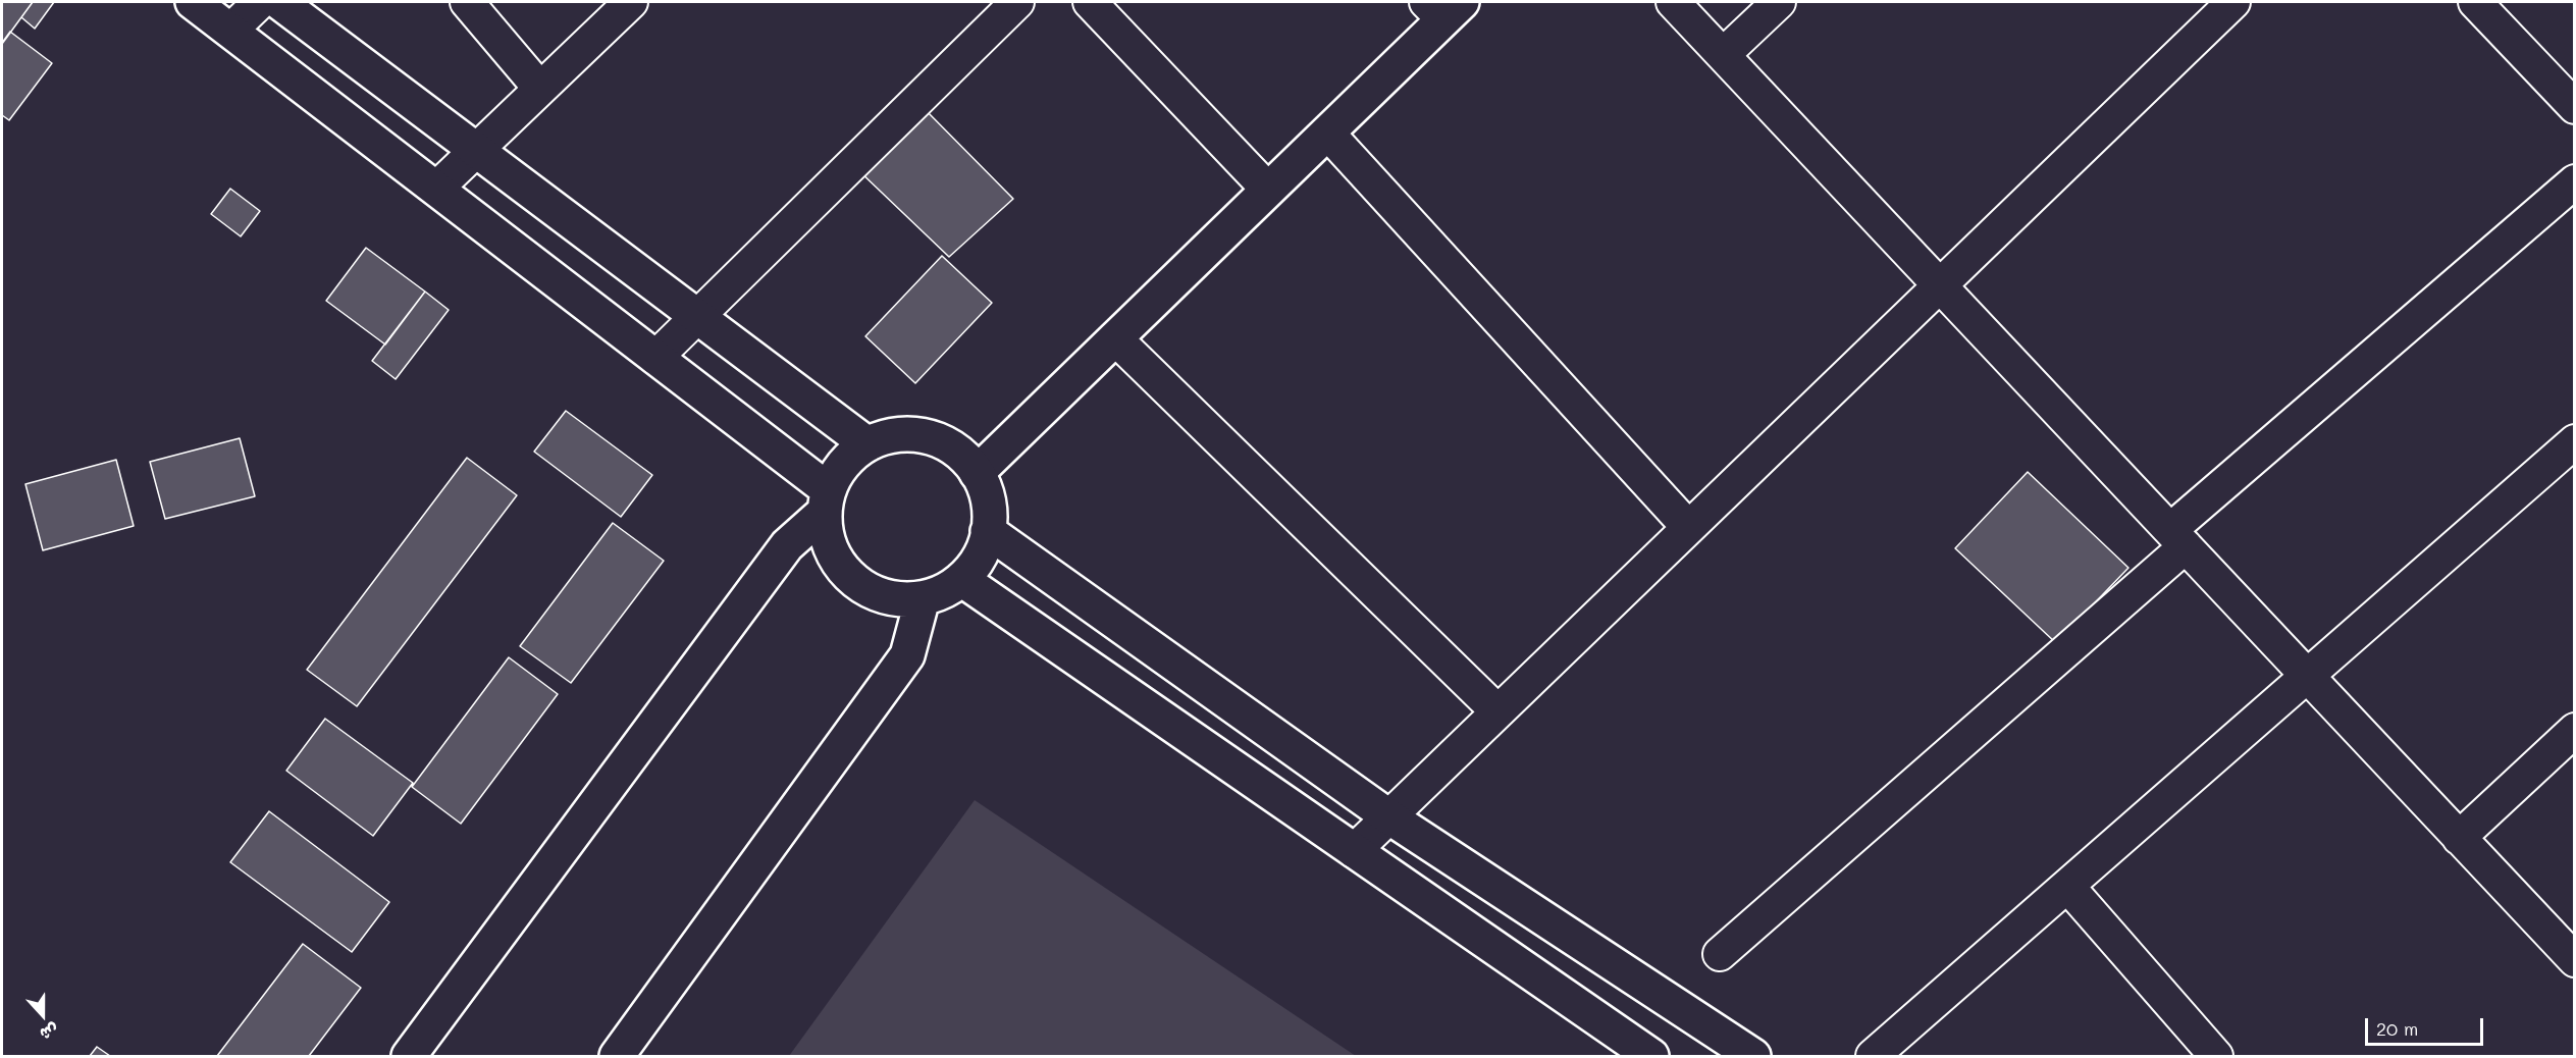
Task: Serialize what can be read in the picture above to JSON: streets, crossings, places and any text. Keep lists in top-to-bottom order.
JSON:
{
  "scale_bar": "20 m",
  "north": "bottom"
}
